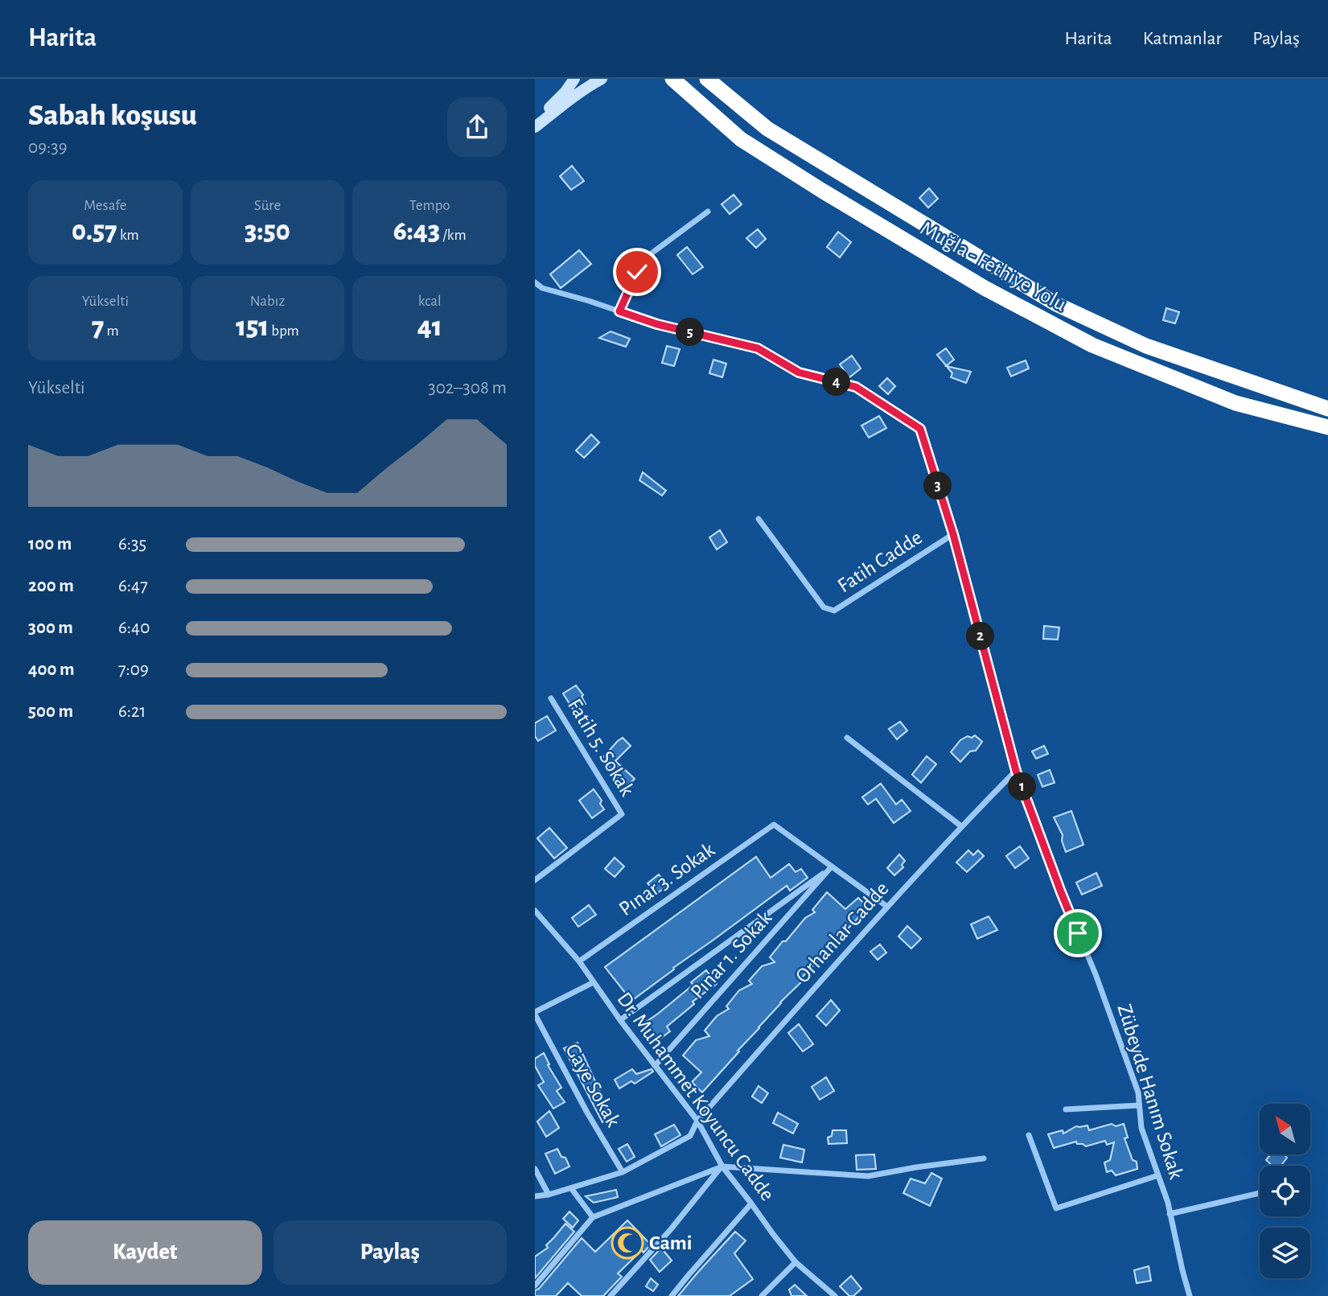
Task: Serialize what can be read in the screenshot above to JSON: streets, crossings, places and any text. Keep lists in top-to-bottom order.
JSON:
{
  "streets": {
    "highway": ["Muğla - Fethiye Yolu"],
    "street": [
      "Fatih Cadde",
      "Fatih 5. Sokak",
      "Pınar 3. Sokak",
      "Orhanlar Cadde",
      "Pınar 1. Sokak",
      "Gaye Sokak",
      "Zübeyde Hanım Sokak",
      "Dr. Muhammet Koyuncu Cadde"
    ]
  },
  "crossings": [
    ["Fatih Cadde", "Zübeyde Hanım Sokak"],
    ["Pınar 3. Sokak", "Pınar 1. Sokak"],
    ["Pınar 3. Sokak", "Dr. Muhammet Koyuncu Cadde"],
    ["Orhanlar Cadde", "Gaye Sokak"],
    ["Orhanlar Cadde", "Zübeyde Hanım Sokak"],
    ["Orhanlar Cadde", "Dr. Muhammet Koyuncu Cadde"],
    ["Pınar 1. Sokak", "Dr. Muhammet Koyuncu Cadde"]
  ],
  "places": {
    "mosque": ["Cami"]
  },
  "north": "top left",
  "page": {
    "header": "Harita",
    "nav": ["Harita", "Katmanlar", "Paylaş"],
    "heading": ["Sabah koşusu", "09:39"],
    "stats": [
      ["Mesafe", "0.57 km"],
      ["Süre", "3:50"],
      ["Tempo", "6:43 /km"],
      ["Yükselti", "7 m"],
      ["Nabız", "151 bpm"],
      ["kcal", "41"]
    ],
    "pins": [
      "5",
      "4",
      "3",
      "2",
      "1"
    ],
    "chart": ["Yükselti", "302–308 m"],
    "list": [
      {
        "name": "100 m",
        "note": "6:35"
      },
      {
        "name": "200 m",
        "note": "6:47"
      },
      {
        "name": "300 m",
        "note": "6:40"
      },
      {
        "name": "400 m",
        "note": "7:09"
      },
      {
        "name": "500 m",
        "note": "6:21"
      }
    ],
    "buttons": ["Kaydet", "Paylaş"]
  }
}
